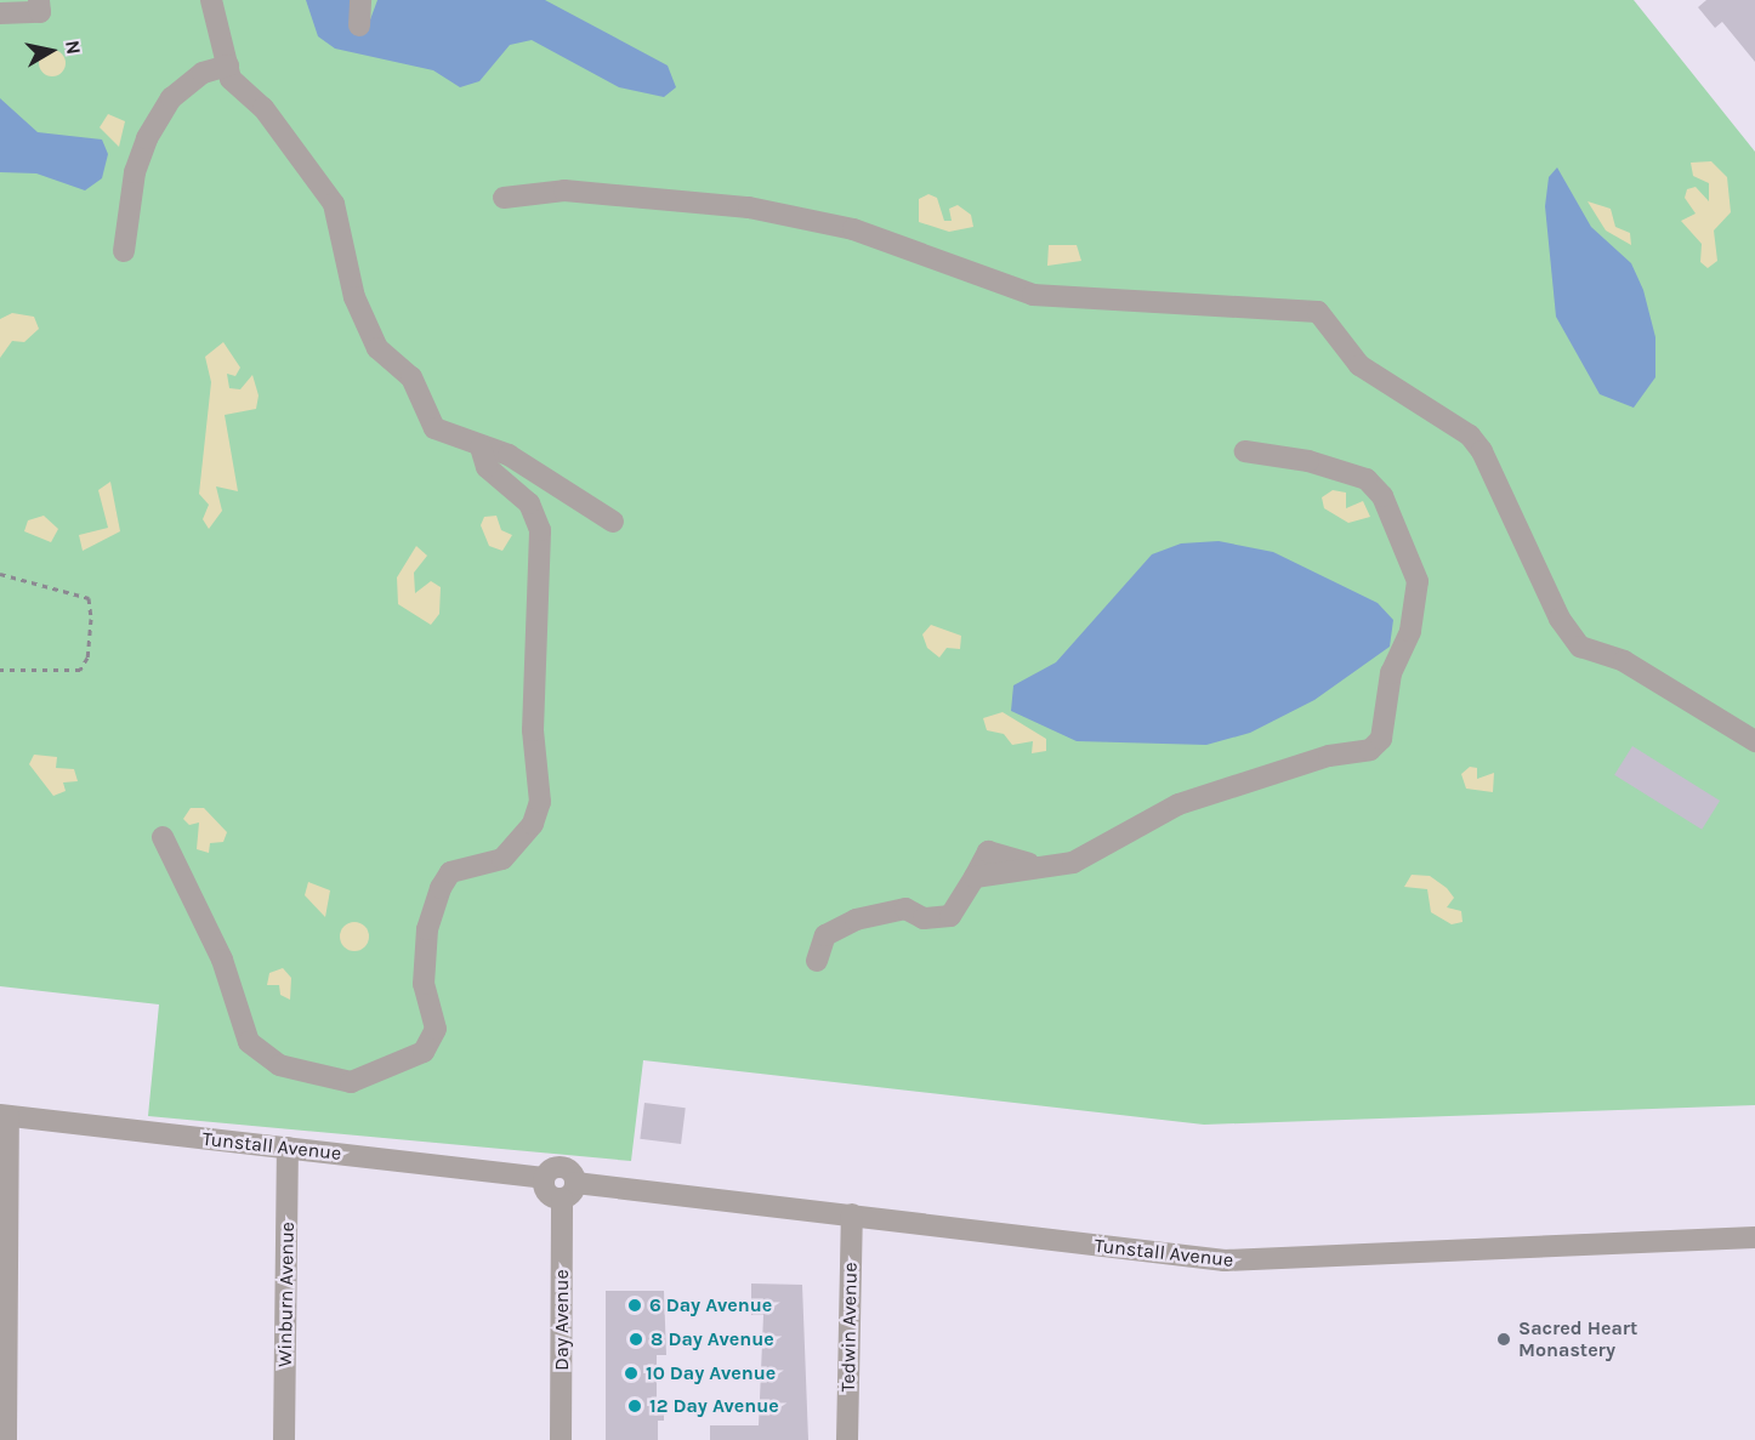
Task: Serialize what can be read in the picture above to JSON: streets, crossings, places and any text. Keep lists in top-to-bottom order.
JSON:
{
  "streets": {
    "street": [
      "Tunstall Avenue",
      "Winburn Avenue",
      "Day Avenue",
      "Tedwin Avenue"
    ]
  },
  "crossings": [
    ["Tunstall Avenue", "Winburn Avenue"],
    ["Tunstall Avenue", "Day Avenue"],
    ["Tunstall Avenue", "Tedwin Avenue"]
  ],
  "places": [
    "6 Day Avenue",
    "8 Day Avenue",
    "Sacred Heart Monastery",
    "10 Day Avenue",
    "12 Day Avenue"
  ],
  "north": "right"
}
